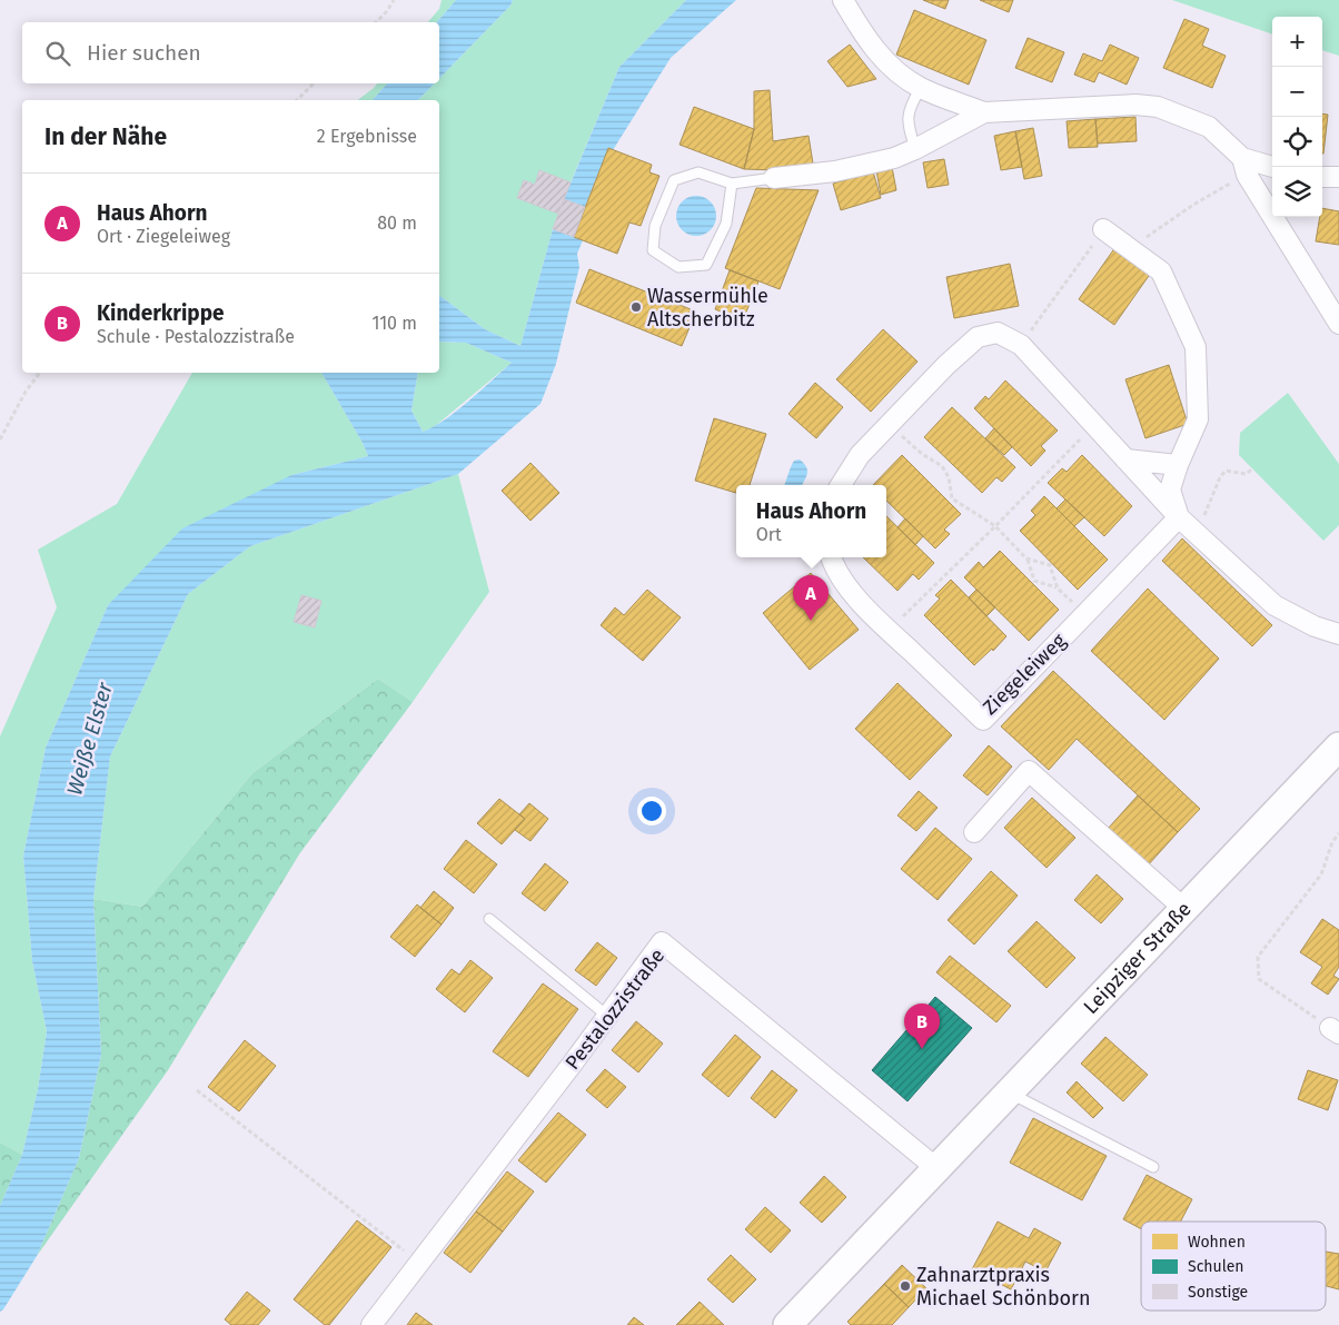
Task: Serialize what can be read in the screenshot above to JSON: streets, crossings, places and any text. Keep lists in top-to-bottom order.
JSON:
{
  "streets": {
    "street": ["Ziegeleiweg", "Leipziger Straße", "Pestalozzistraße"]
  },
  "crossings": [
    ["Leipziger Straße", "Pestalozzistraße"]
  ],
  "water": ["Weiße Elster"],
  "places": ["Wassermühle Altscherbitz", "Zahnarztpraxis Michael Schönborn"],
  "legend": ["Wohnen", "Schulen", "Sonstige"],
  "page": {
    "map_buttons": ["+", "−"],
    "search": "Hier suchen",
    "heading": ["In der Nähe", "2 Ergebnisse"],
    "list": [
      {
        "mark": "A",
        "name": "Haus Ahorn",
        "note": "Ort · Ziegeleiweg",
        "value": "80 m"
      },
      {
        "mark": "B",
        "name": "Kinderkrippe",
        "note": "Schule · Pestalozzistraße",
        "value": "110 m"
      }
    ],
    "popup": ["Haus Ahorn", "Ort"],
    "pins": ["A", "B"]
  }
}
